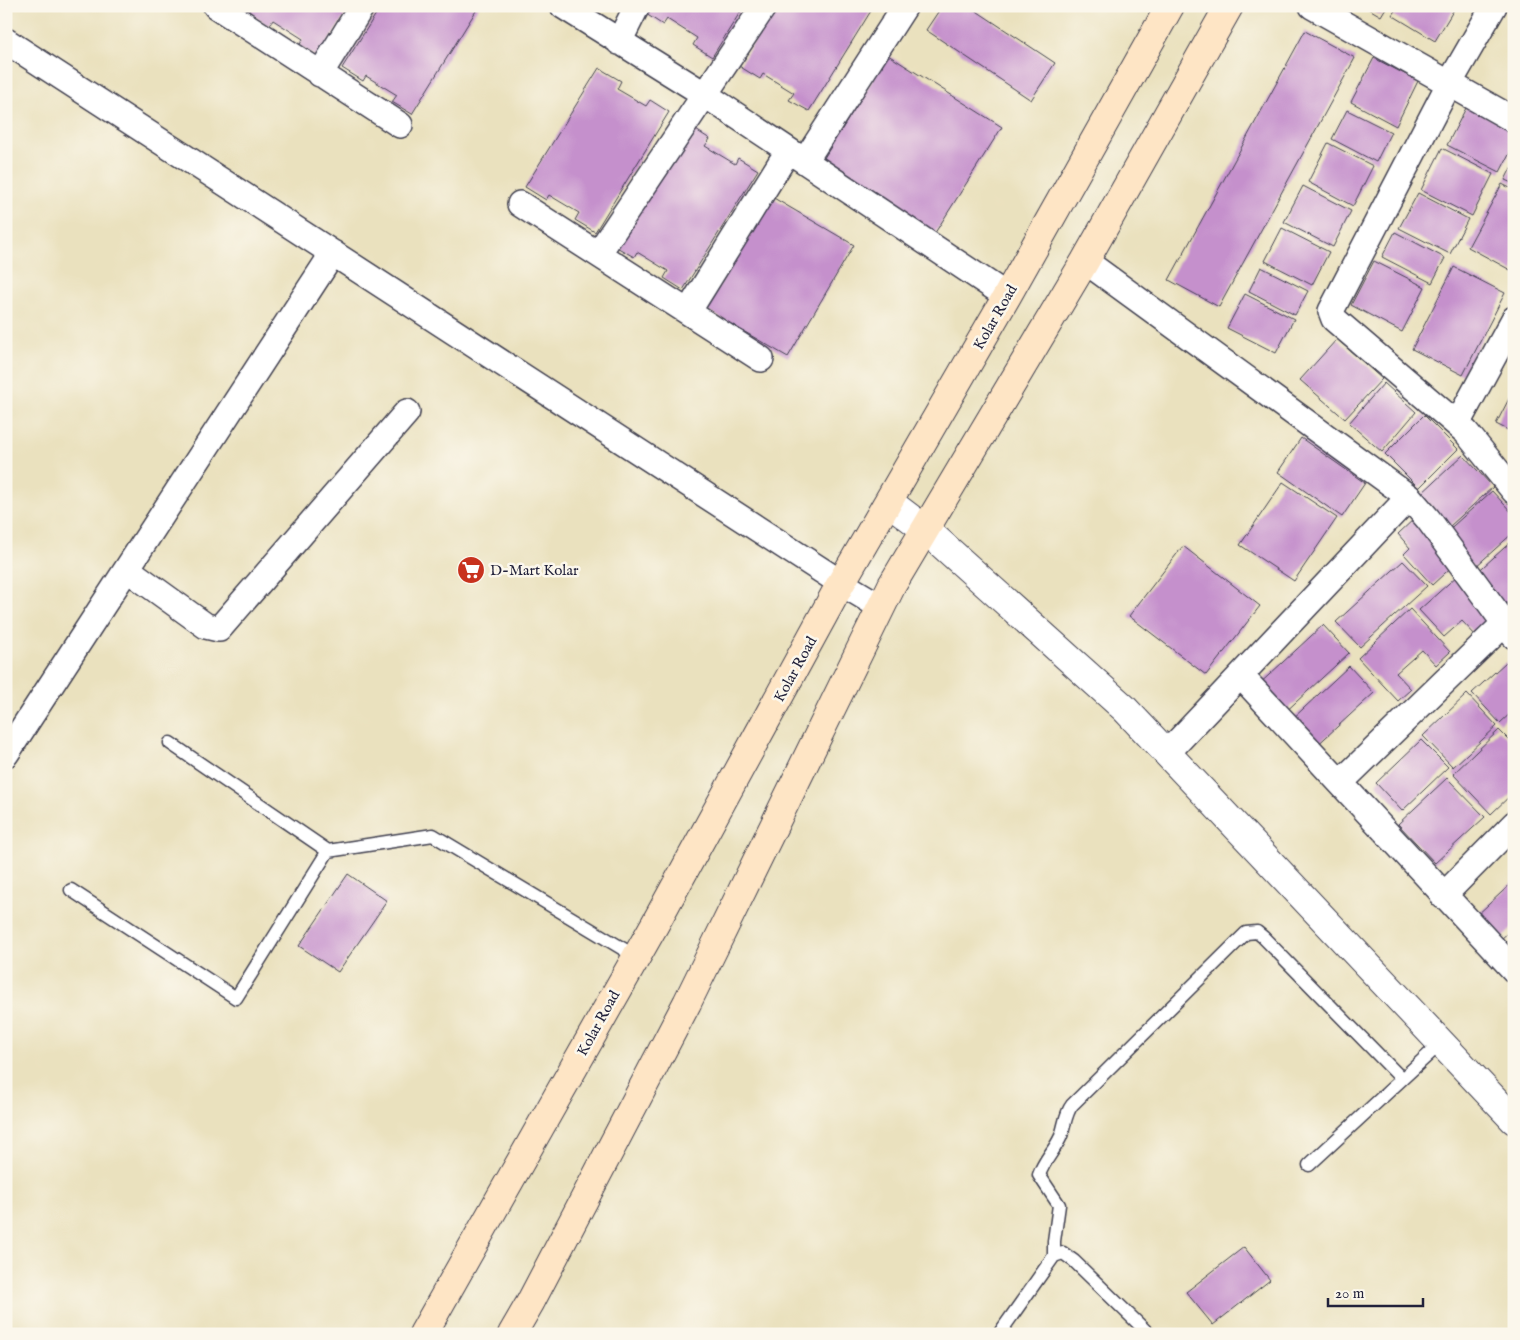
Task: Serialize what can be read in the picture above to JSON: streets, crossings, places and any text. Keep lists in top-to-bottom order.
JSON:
{
  "streets": {
    "main road": ["Kolar Road"]
  },
  "places": {
    "supermarket": ["D-Mart Kolar"]
  },
  "scale_bar": "20 m"
}
